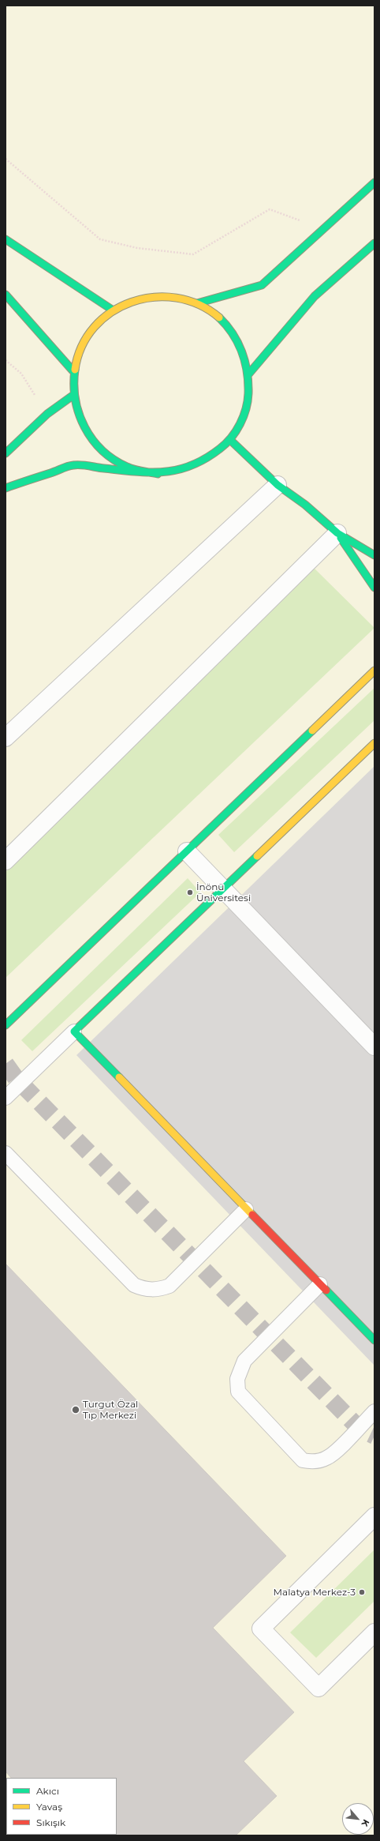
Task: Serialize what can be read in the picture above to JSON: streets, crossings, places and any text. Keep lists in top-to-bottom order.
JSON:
{
  "places": ["İnönü Üniversitesi", "Turgut Özal Tıp Merkezi", "Malatya Merkez-3"],
  "legend": ["Akıcı", "Yavaş", "Sıkışık"],
  "north": "bottom right"
}
